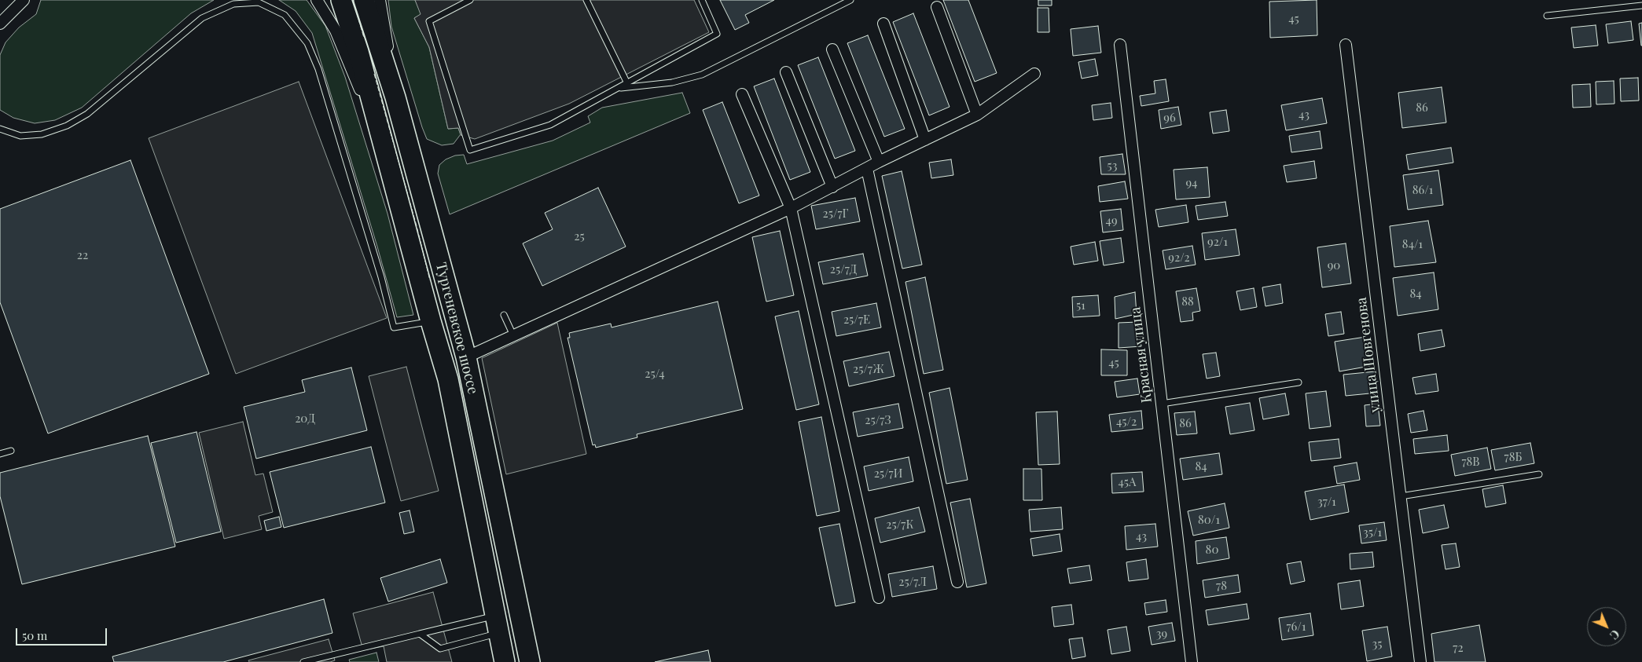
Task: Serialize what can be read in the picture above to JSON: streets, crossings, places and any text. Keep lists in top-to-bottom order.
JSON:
{
  "streets": {
    "highway": ["Тургеневское шоссе"],
    "street": ["Красная улица", "улица Шовгенова"]
  },
  "house_numbers": [
    "45",
    "86",
    "43",
    "96",
    "53",
    "94",
    "86/1",
    "25/7Г",
    "49",
    "25",
    "92/1",
    "84/1",
    "22",
    "92/2",
    "90",
    "25/7Д",
    "84",
    "88",
    "51",
    "25/7Е",
    "45",
    "25/7Ж",
    "25/4",
    "20Д",
    "25/7З",
    "45/2",
    "86",
    "78Б",
    "78В",
    "84",
    "25/7И",
    "45А",
    "37/1",
    "80/1",
    "25/7К",
    "35/1",
    "43",
    "80",
    "25/7Л",
    "78",
    "76/1",
    "39",
    "35",
    "72"
  ],
  "scale_bar": "50 m",
  "north": "bottom right"
}
